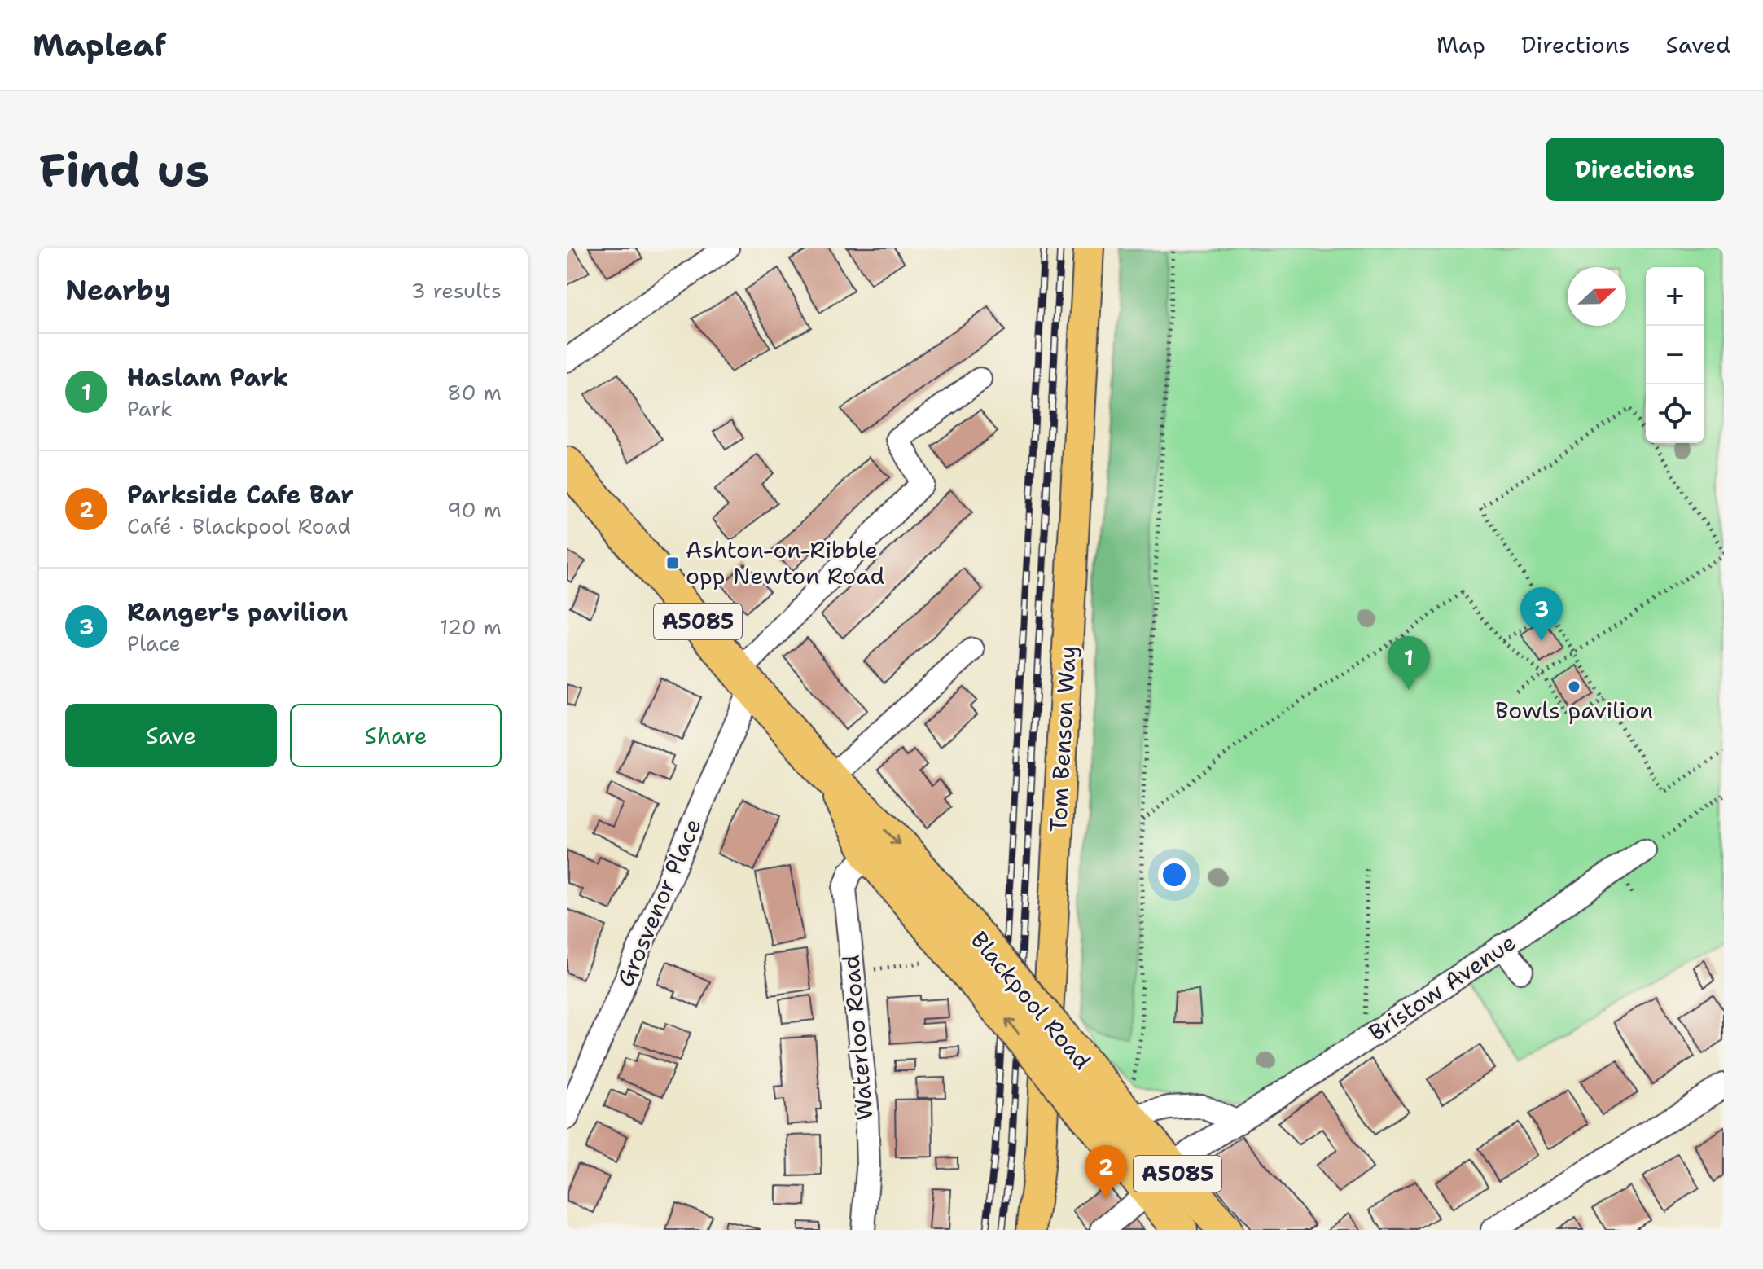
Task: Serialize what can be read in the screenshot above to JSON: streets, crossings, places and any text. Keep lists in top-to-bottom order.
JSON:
{
  "streets": {
    "highway": ["A5085", "Blackpool Road"],
    "main road": ["Tom Benson Way"],
    "street": ["Grosvenor Place", "Bristow Avenue", "Waterloo Road"]
  },
  "crossings": [
    ["Grosvenor Place", "Blackpool Road"],
    ["Bristow Avenue", "Blackpool Road"],
    ["Blackpool Road", "Waterloo Road"]
  ],
  "places": {
    "transit": ["Ashton-on-Ribble opp Newton Road"],
    "other": ["Bowls pavilion"]
  },
  "north": "right",
  "page": {
    "header": "Mapleaf",
    "nav": ["Map", "Directions", "Saved"],
    "buttons": [
      "Directions",
      ["Save", "Share"]
    ],
    "title": "Find us",
    "heading": ["Nearby", "3 results"],
    "map_buttons": ["+", "−"],
    "list": [
      {
        "mark": "1",
        "name": "Haslam Park",
        "note": "Park",
        "value": "80 m"
      },
      {
        "mark": "2",
        "name": "Parkside Cafe Bar",
        "note": "Café · Blackpool Road",
        "value": "90 m"
      },
      {
        "mark": "3",
        "name": "Ranger's pavilion",
        "note": "Place",
        "value": "120 m"
      }
    ],
    "pins": ["3", "1", "2"]
  }
}
